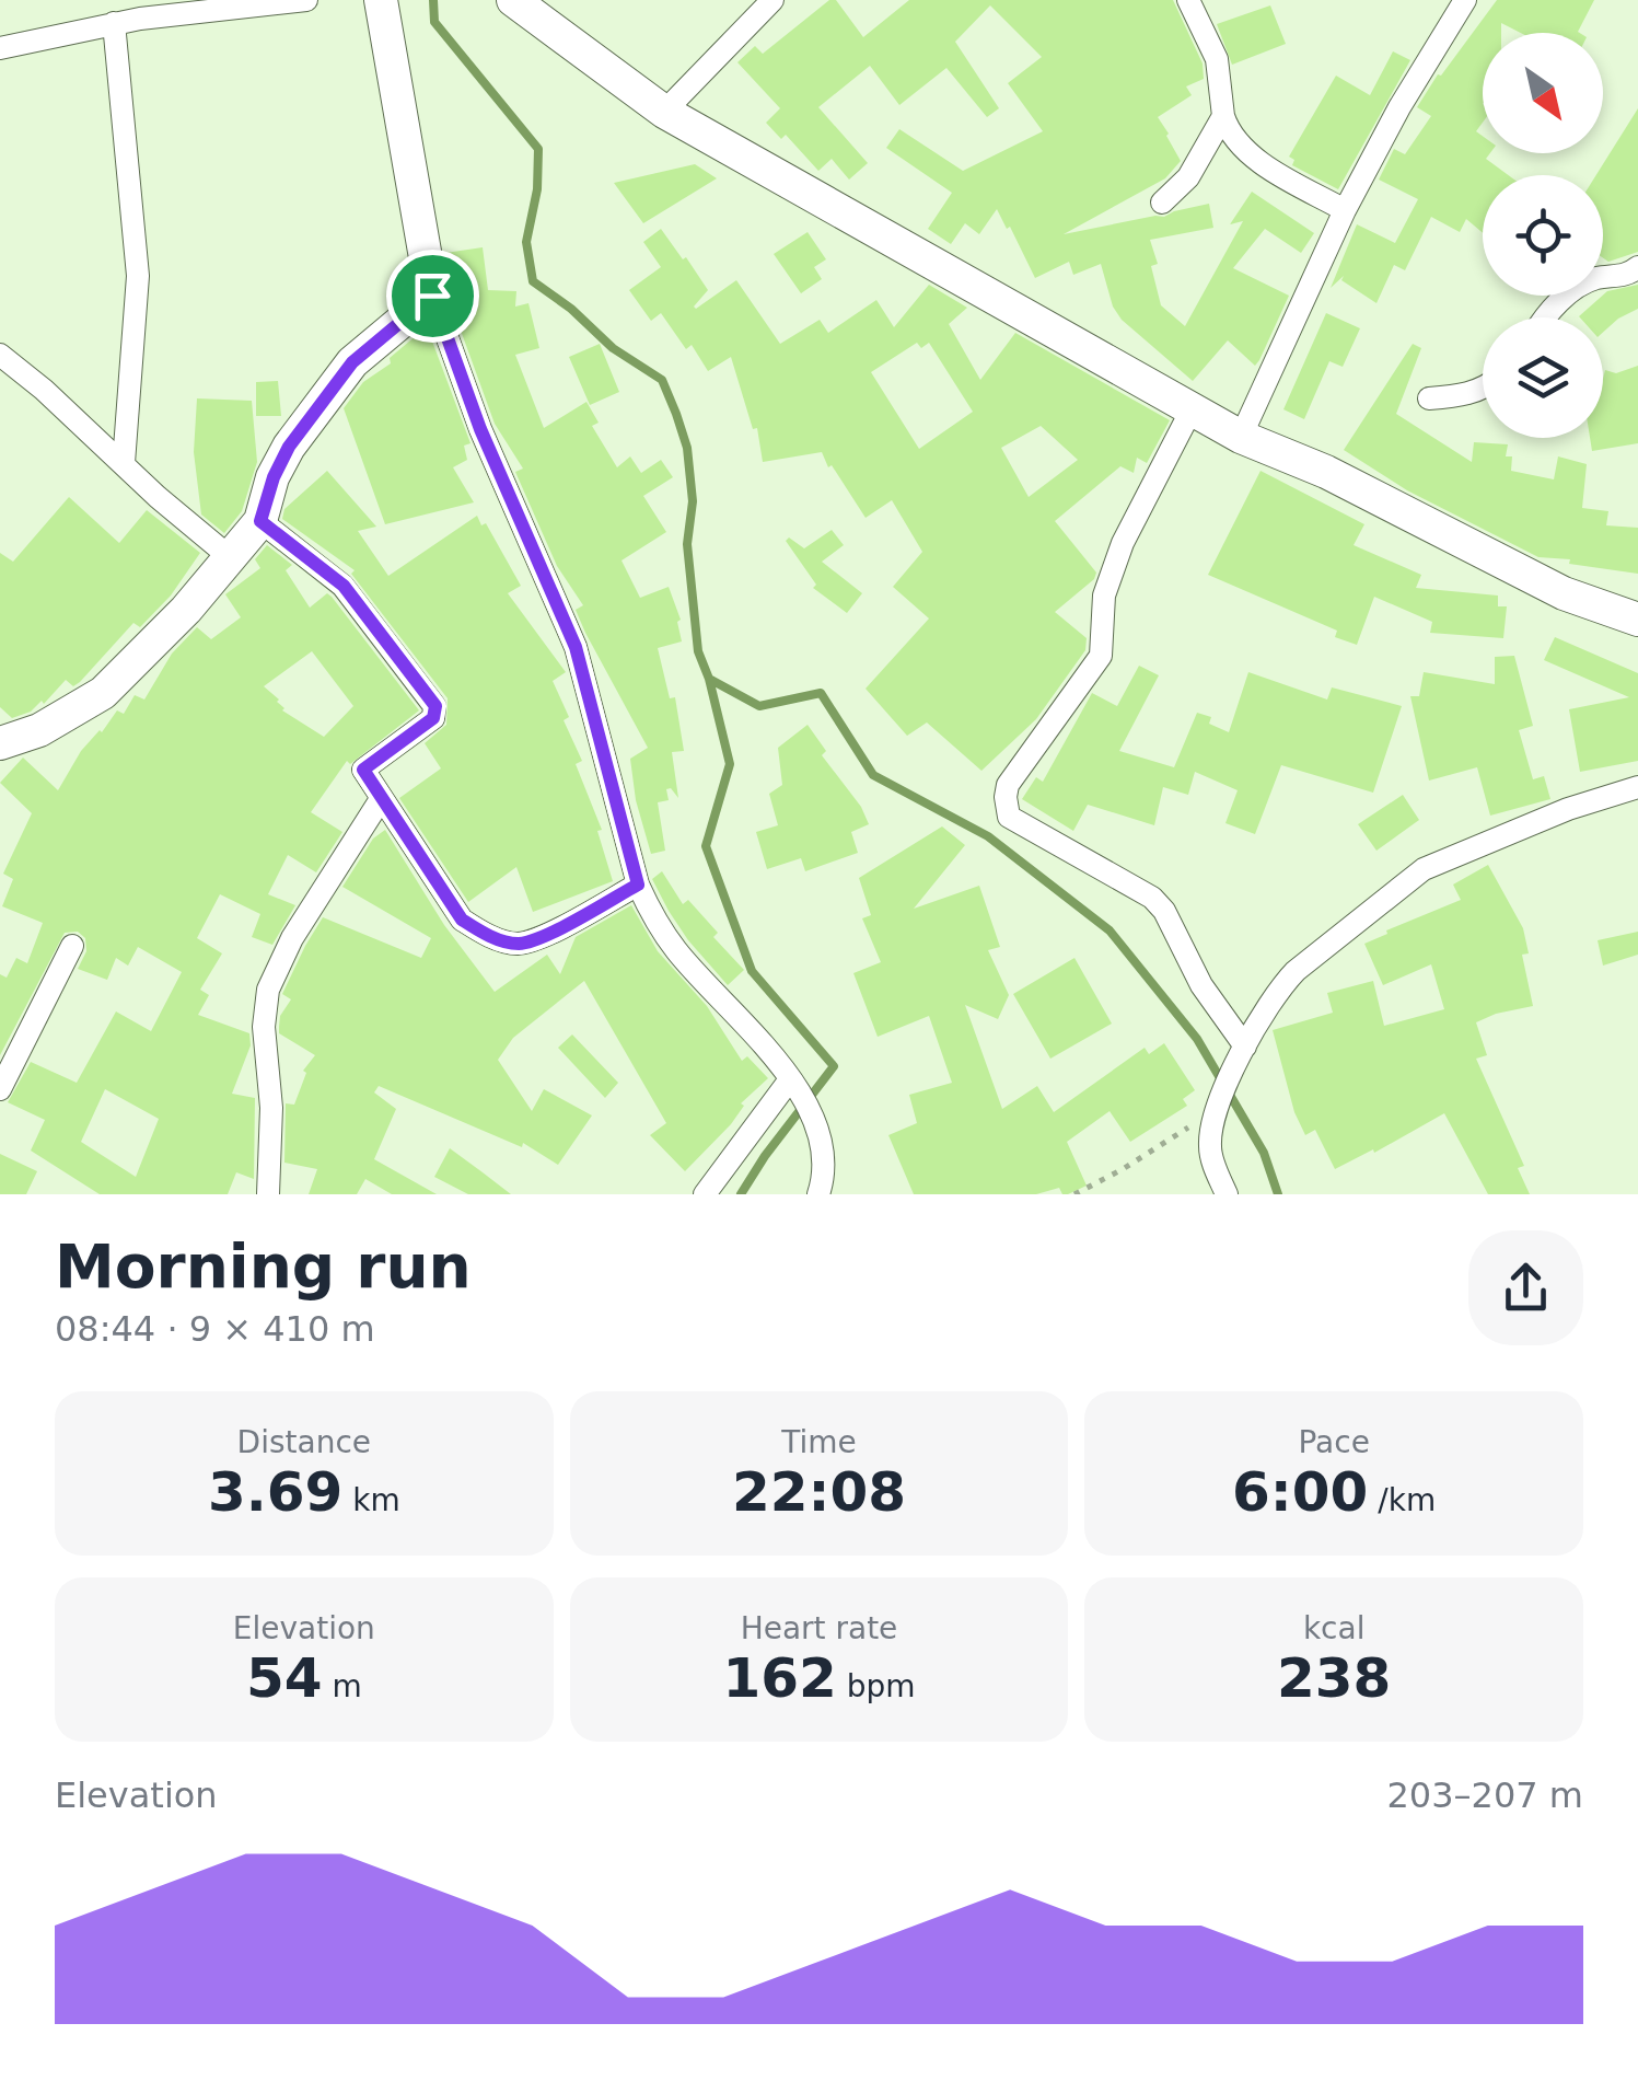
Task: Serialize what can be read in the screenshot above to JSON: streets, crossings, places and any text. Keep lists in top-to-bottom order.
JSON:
{
  "north": "bottom right",
  "page": {
    "heading": ["Morning run", "08:44 · 9 × 410 m"],
    "stats": [
      ["Distance", "3.69 km"],
      ["Time", "22:08"],
      ["Pace", "6:00 /km"],
      ["Elevation", "54 m"],
      ["Heart rate", "162 bpm"],
      ["kcal", "238"]
    ],
    "chart": ["Elevation", "203–207 m"]
  }
}
